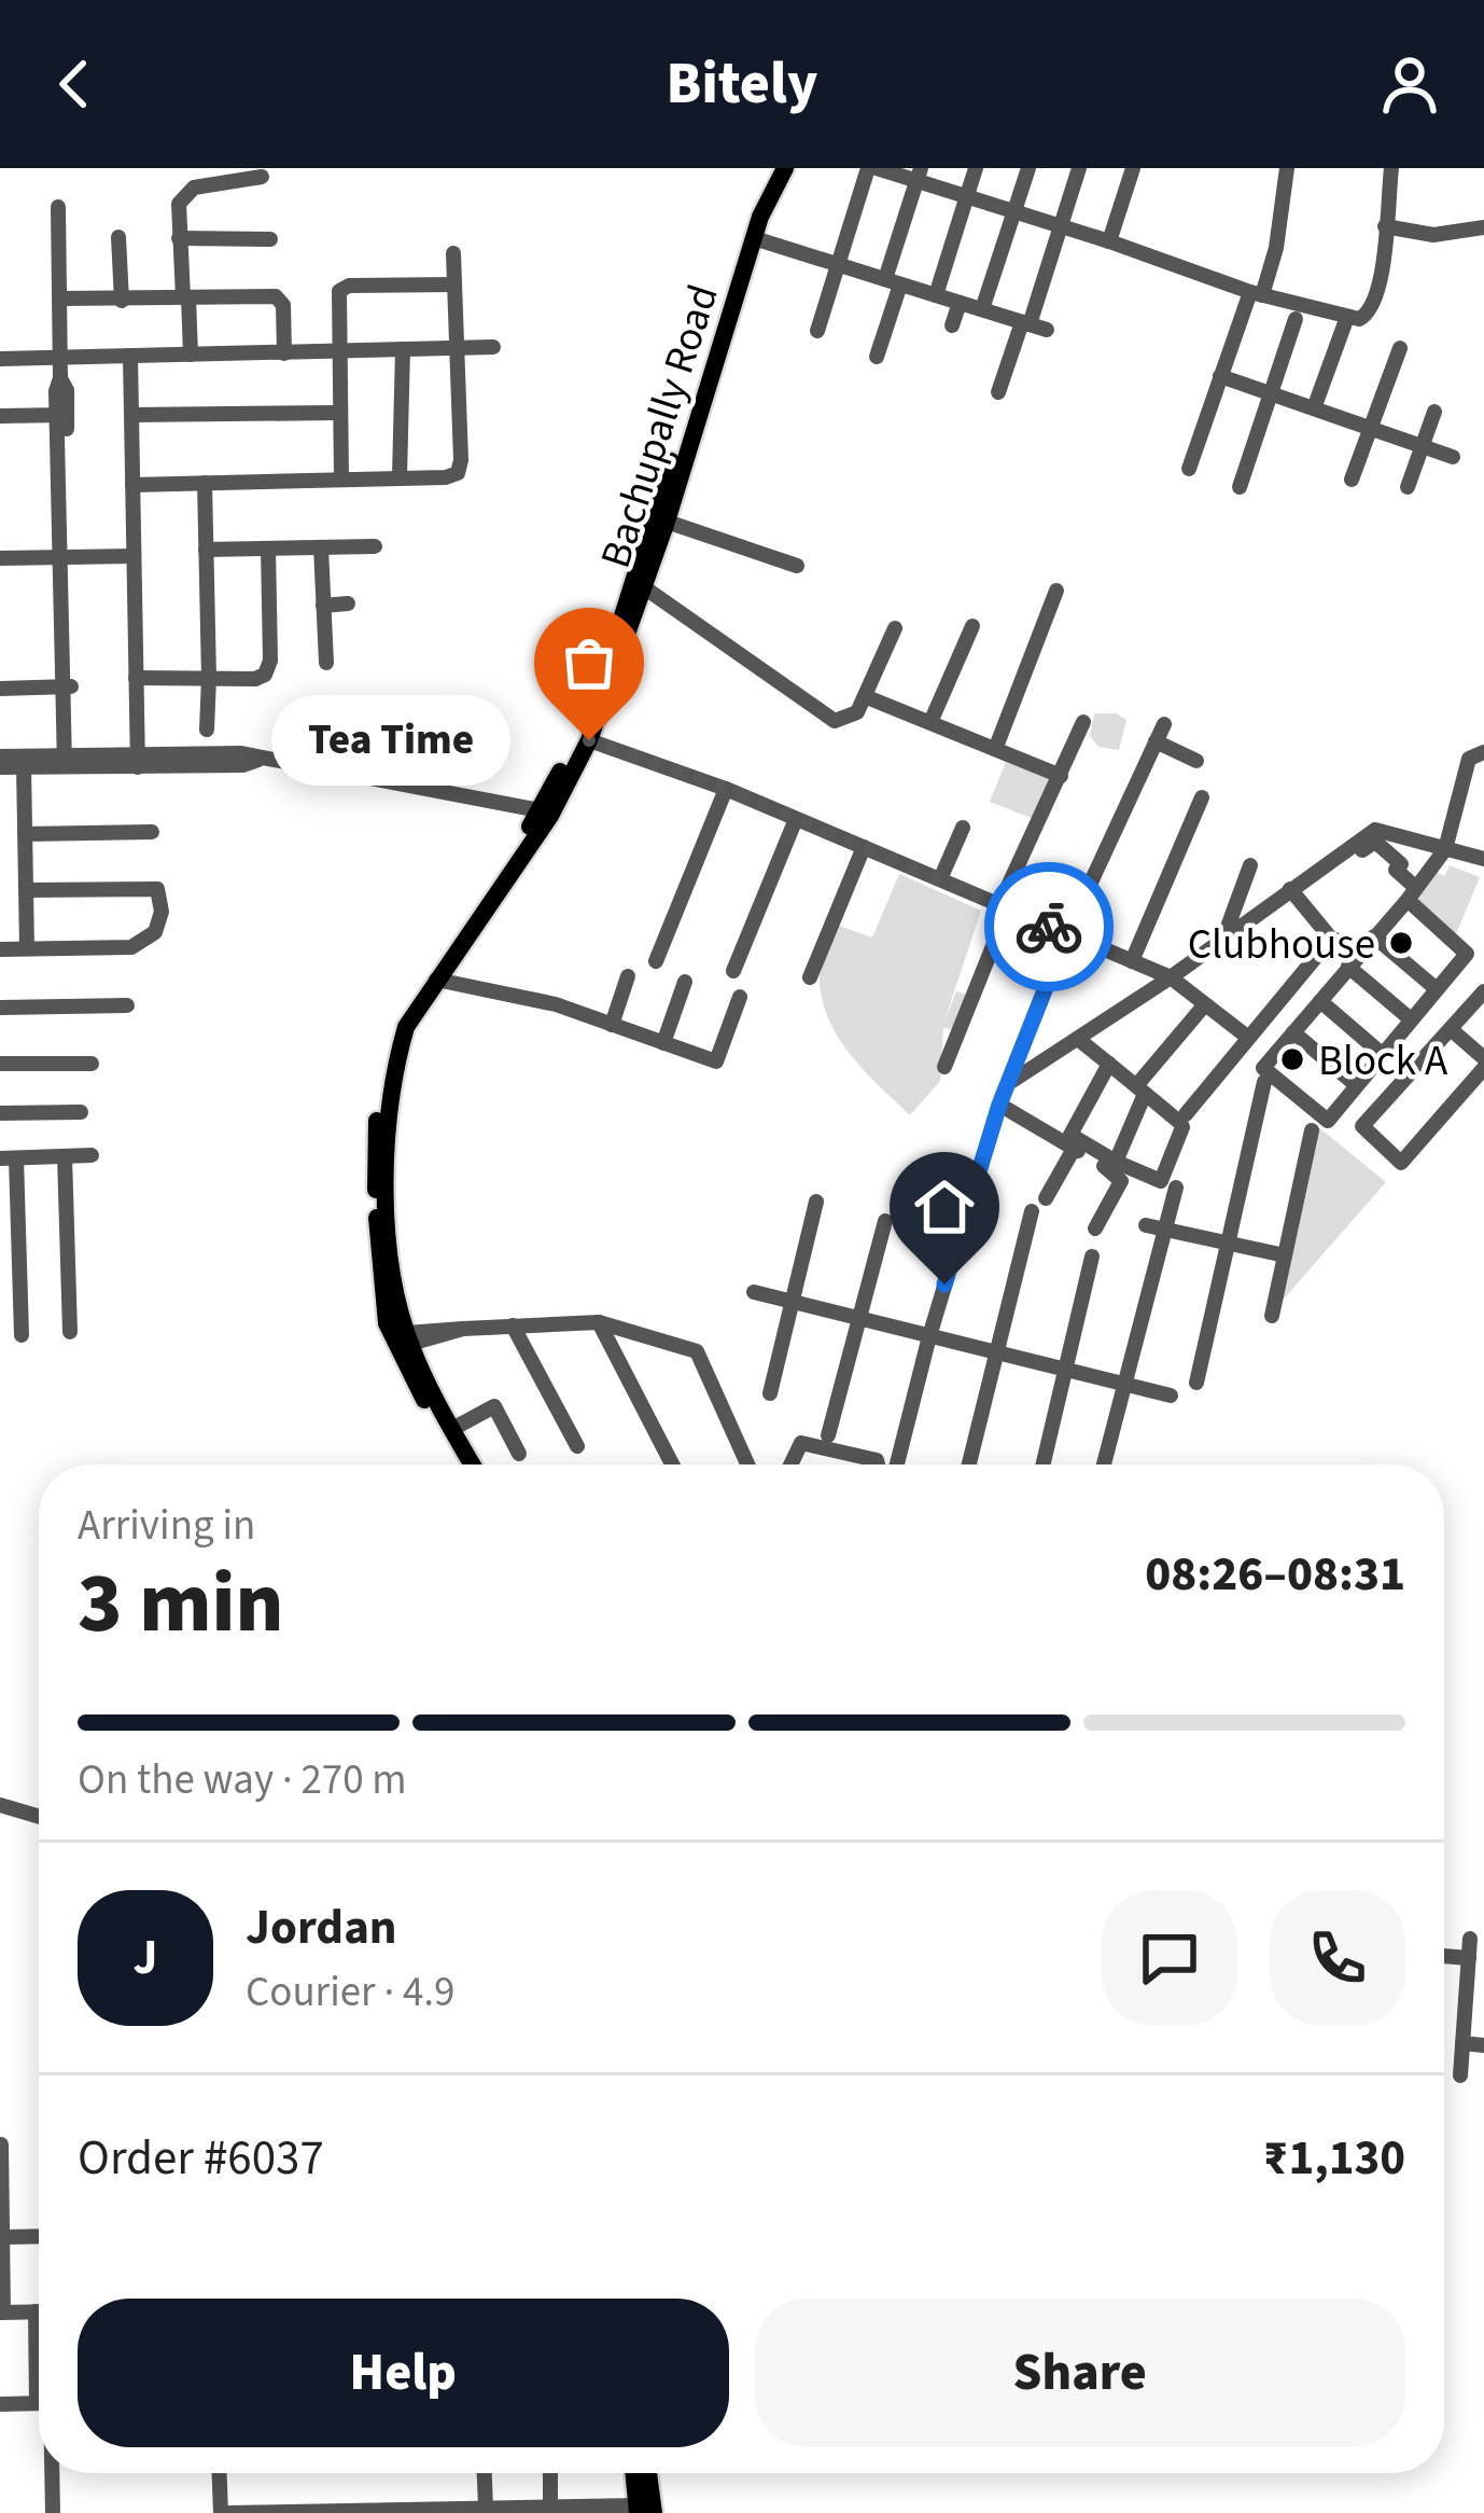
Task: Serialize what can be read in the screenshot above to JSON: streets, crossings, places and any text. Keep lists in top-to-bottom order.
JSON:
{
  "streets": {
    "main road": ["Bachupally Road"]
  },
  "places": ["Tea Time", "Clubhouse", "Block A"],
  "page": {
    "header": "Bitely",
    "bubble": "Tea Time",
    "heading": ["3 min", "Arriving in", "08:26–08:31"],
    "panel": [
      "Jordan",
      "Courier · 4.9",
      "Order #6037",
      "₹1,130"
    ],
    "bar": "On the way · 270 m",
    "round": "J",
    "buttons": ["Help", "Share"]
  }
}
